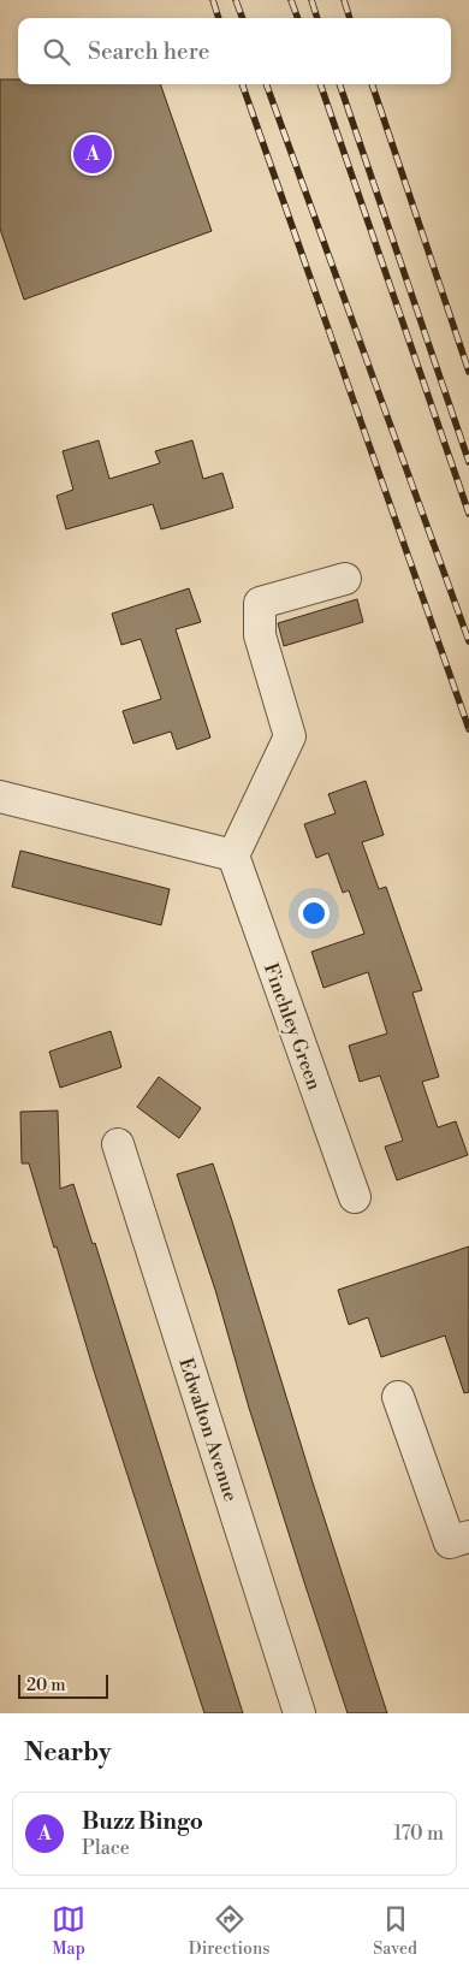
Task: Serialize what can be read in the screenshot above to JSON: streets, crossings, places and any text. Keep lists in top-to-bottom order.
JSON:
{
  "streets": {
    "street": ["Finchley Green", "Edwalton Avenue"]
  },
  "scale_bar": "20 m",
  "page": {
    "search": "Search here",
    "pins": "A",
    "scale": "20 m",
    "heading": "Nearby",
    "list": [
      {
        "mark": "A",
        "name": "Buzz Bingo",
        "note": "Place",
        "value": "170 m"
      }
    ],
    "nav": ["Map", "Directions", "Saved"]
  }
}
